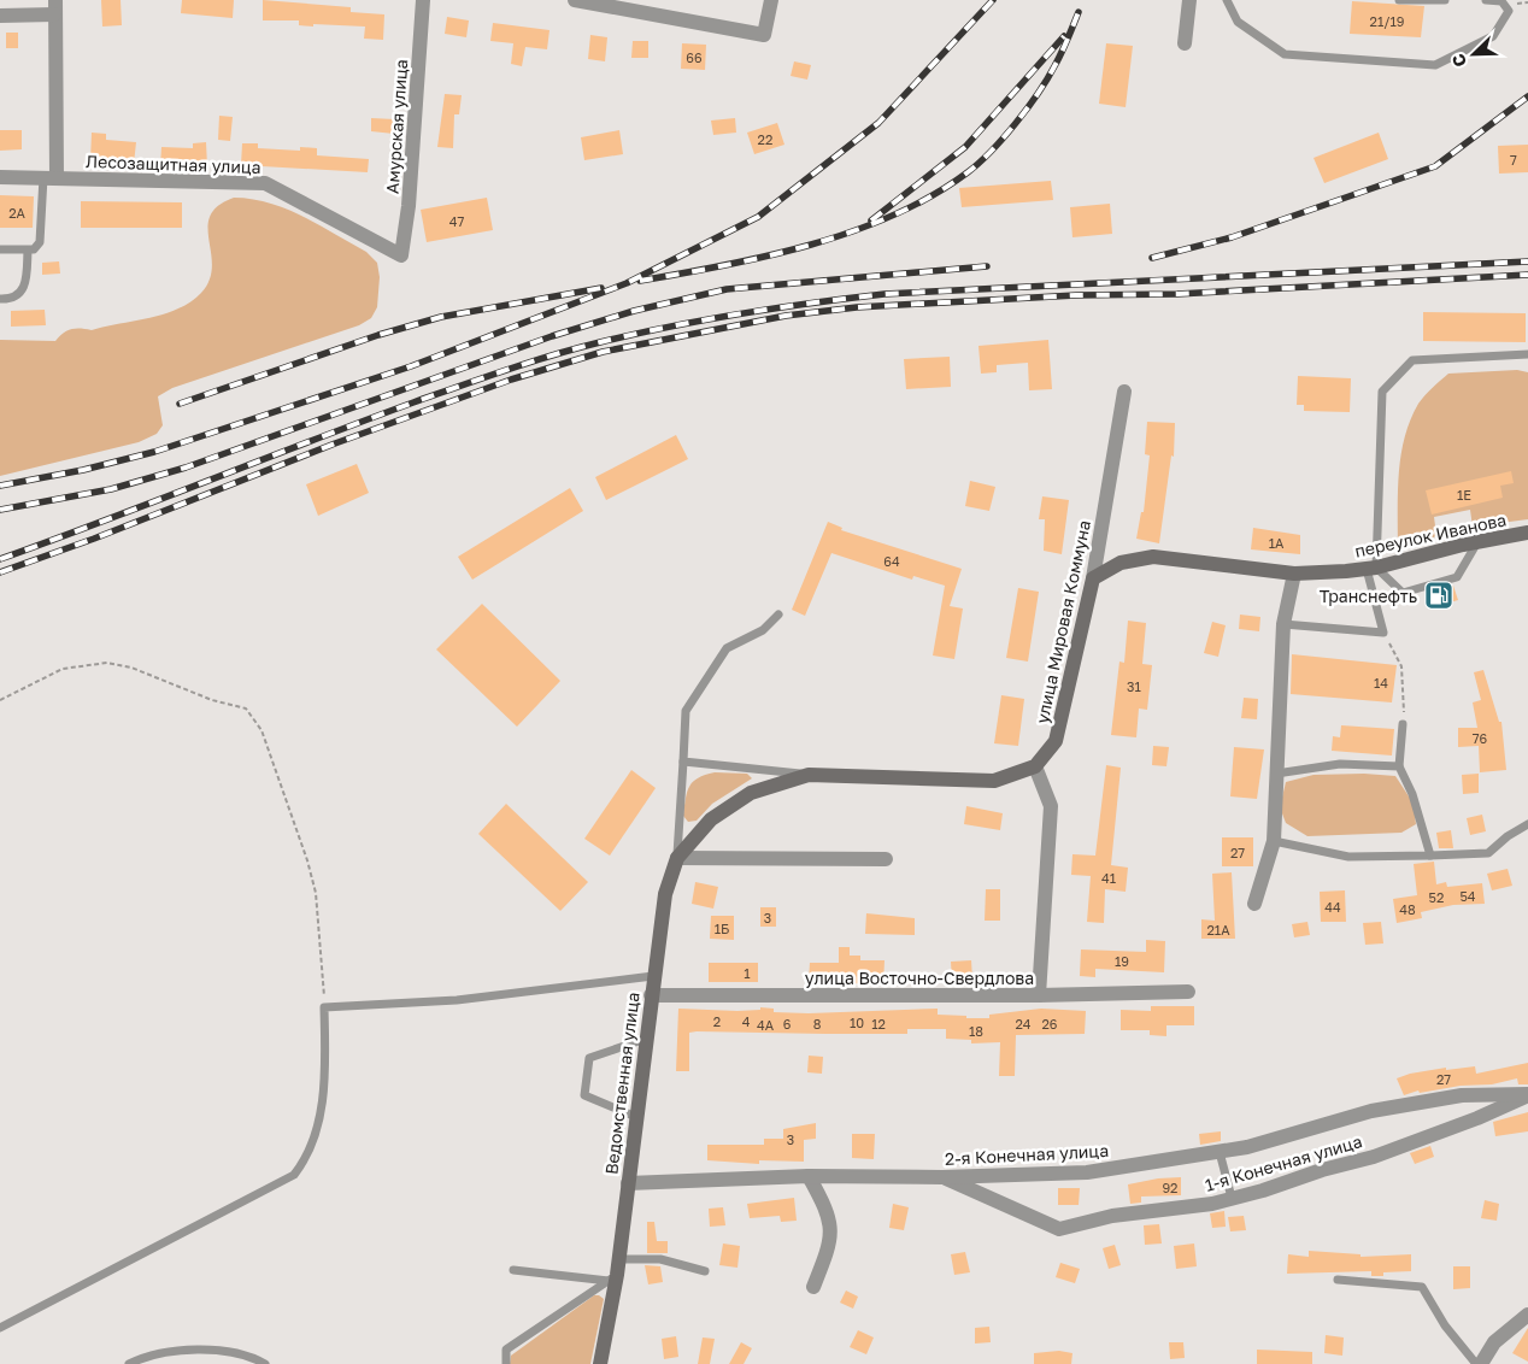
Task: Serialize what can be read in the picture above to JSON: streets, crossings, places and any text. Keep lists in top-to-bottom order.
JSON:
{
  "streets": {
    "main road": ["переулок Иванова", "улица Мировая Коммуна", "Ведомственная улица"],
    "street": [
      "Амурская улица",
      "Лесозащитная улица",
      "улица Восточно-Свердлова",
      "2-я Конечная улица",
      "1-я Конечная улица"
    ]
  },
  "crossings": [
    ["Амурская улица", "Лесозащитная улица"],
    ["переулок Иванова", "улица Мировая Коммуна"],
    ["улица Мировая Коммуна", "Ведомственная улица"],
    ["улица Восточно-Свердлова", "Ведомственная улица"],
    ["Ведомственная улица", "2-я Конечная улица"],
    ["2-я Конечная улица", "1-я Конечная улица"]
  ],
  "places": {
    "fuel station": ["Транснефть"]
  },
  "house_numbers": [
    "21/19",
    "66",
    "22",
    "7",
    "2А",
    "47",
    "1Е",
    "1А",
    "64",
    "14",
    "31",
    "76",
    "27",
    "41",
    "54",
    "52",
    "44",
    "48",
    "3",
    "1Б",
    "21А",
    "19",
    "1",
    "2",
    "4",
    "10",
    "6",
    "8",
    "12",
    "24",
    "26",
    "4А",
    "18",
    "27",
    "3",
    "92"
  ],
  "north": "bottom left"
}
